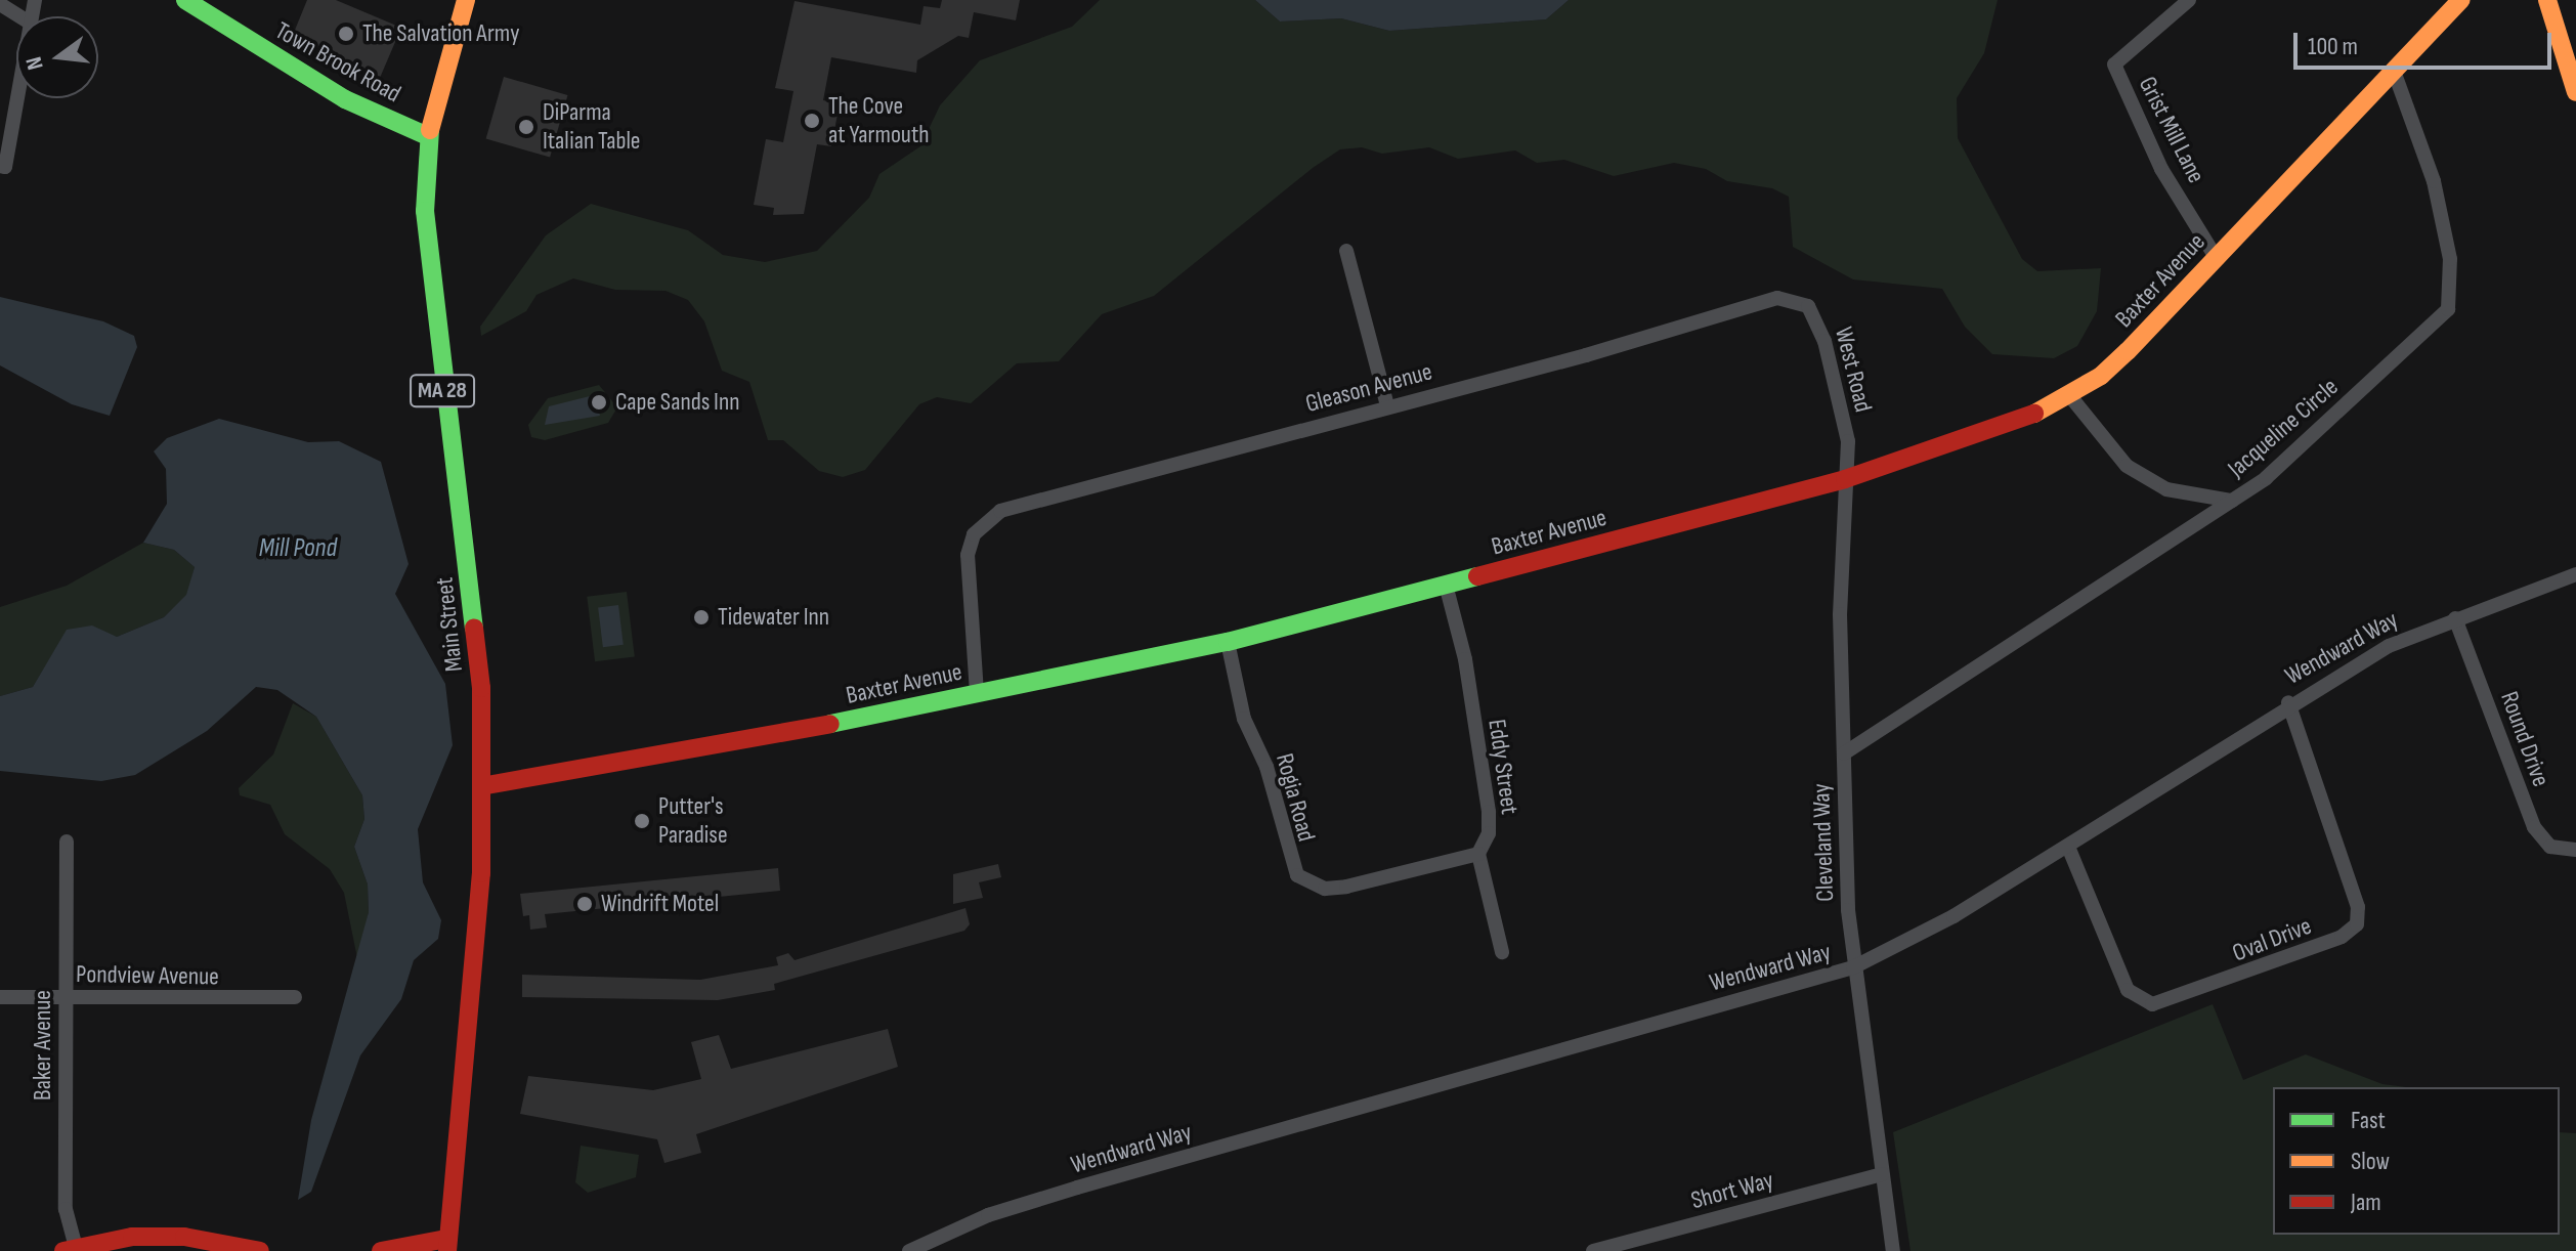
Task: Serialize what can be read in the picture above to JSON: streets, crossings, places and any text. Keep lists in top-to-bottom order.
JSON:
{
  "streets": {
    "street": [
      "Town Brook Road",
      "Grist Mill Lane",
      "Baxter Avenue",
      "West Road",
      "Gleason Avenue",
      "MA 28",
      "Jacqueline Circle",
      "Main Street",
      "Wendward Way",
      "Round Drive",
      "Eddy Street",
      "Rogia Road",
      "Cleveland Way",
      "Oval Drive",
      "Pondview Avenue",
      "Baker Avenue",
      "Short Way"
    ]
  },
  "crossings": [
    ["Town Brook Road", "Main Street"],
    ["Grist Mill Lane", "Baxter Avenue"],
    ["Baxter Avenue", "West Road"],
    ["Baxter Avenue", "Gleason Avenue"],
    ["Baxter Avenue", "Jacqueline Circle"],
    ["Baxter Avenue", "Main Street"],
    ["Baxter Avenue", "Eddy Street"],
    ["Baxter Avenue", "Rogia Road"],
    ["Baxter Avenue", "Cleveland Way"],
    ["West Road", "Gleason Avenue"],
    ["West Road", "Cleveland Way"],
    ["Jacqueline Circle", "Cleveland Way"],
    ["Wendward Way", "Round Drive"],
    ["Wendward Way", "Cleveland Way"],
    ["Wendward Way", "Oval Drive"],
    ["Eddy Street", "Rogia Road"],
    ["Cleveland Way", "Short Way"],
    ["Pondview Avenue", "Baker Avenue"]
  ],
  "water": ["Mill Pond"],
  "places": [
    "The Salvation Army",
    "The Cove at Yarmouth",
    "DiParma Italian Table",
    "Cape Sands Inn",
    "Tidewater Inn",
    "Putter's Paradise",
    "Windrift Motel"
  ],
  "legend": ["Fast", "Slow", "Jam"],
  "scale_bar": "100 m",
  "north": "left"
}
